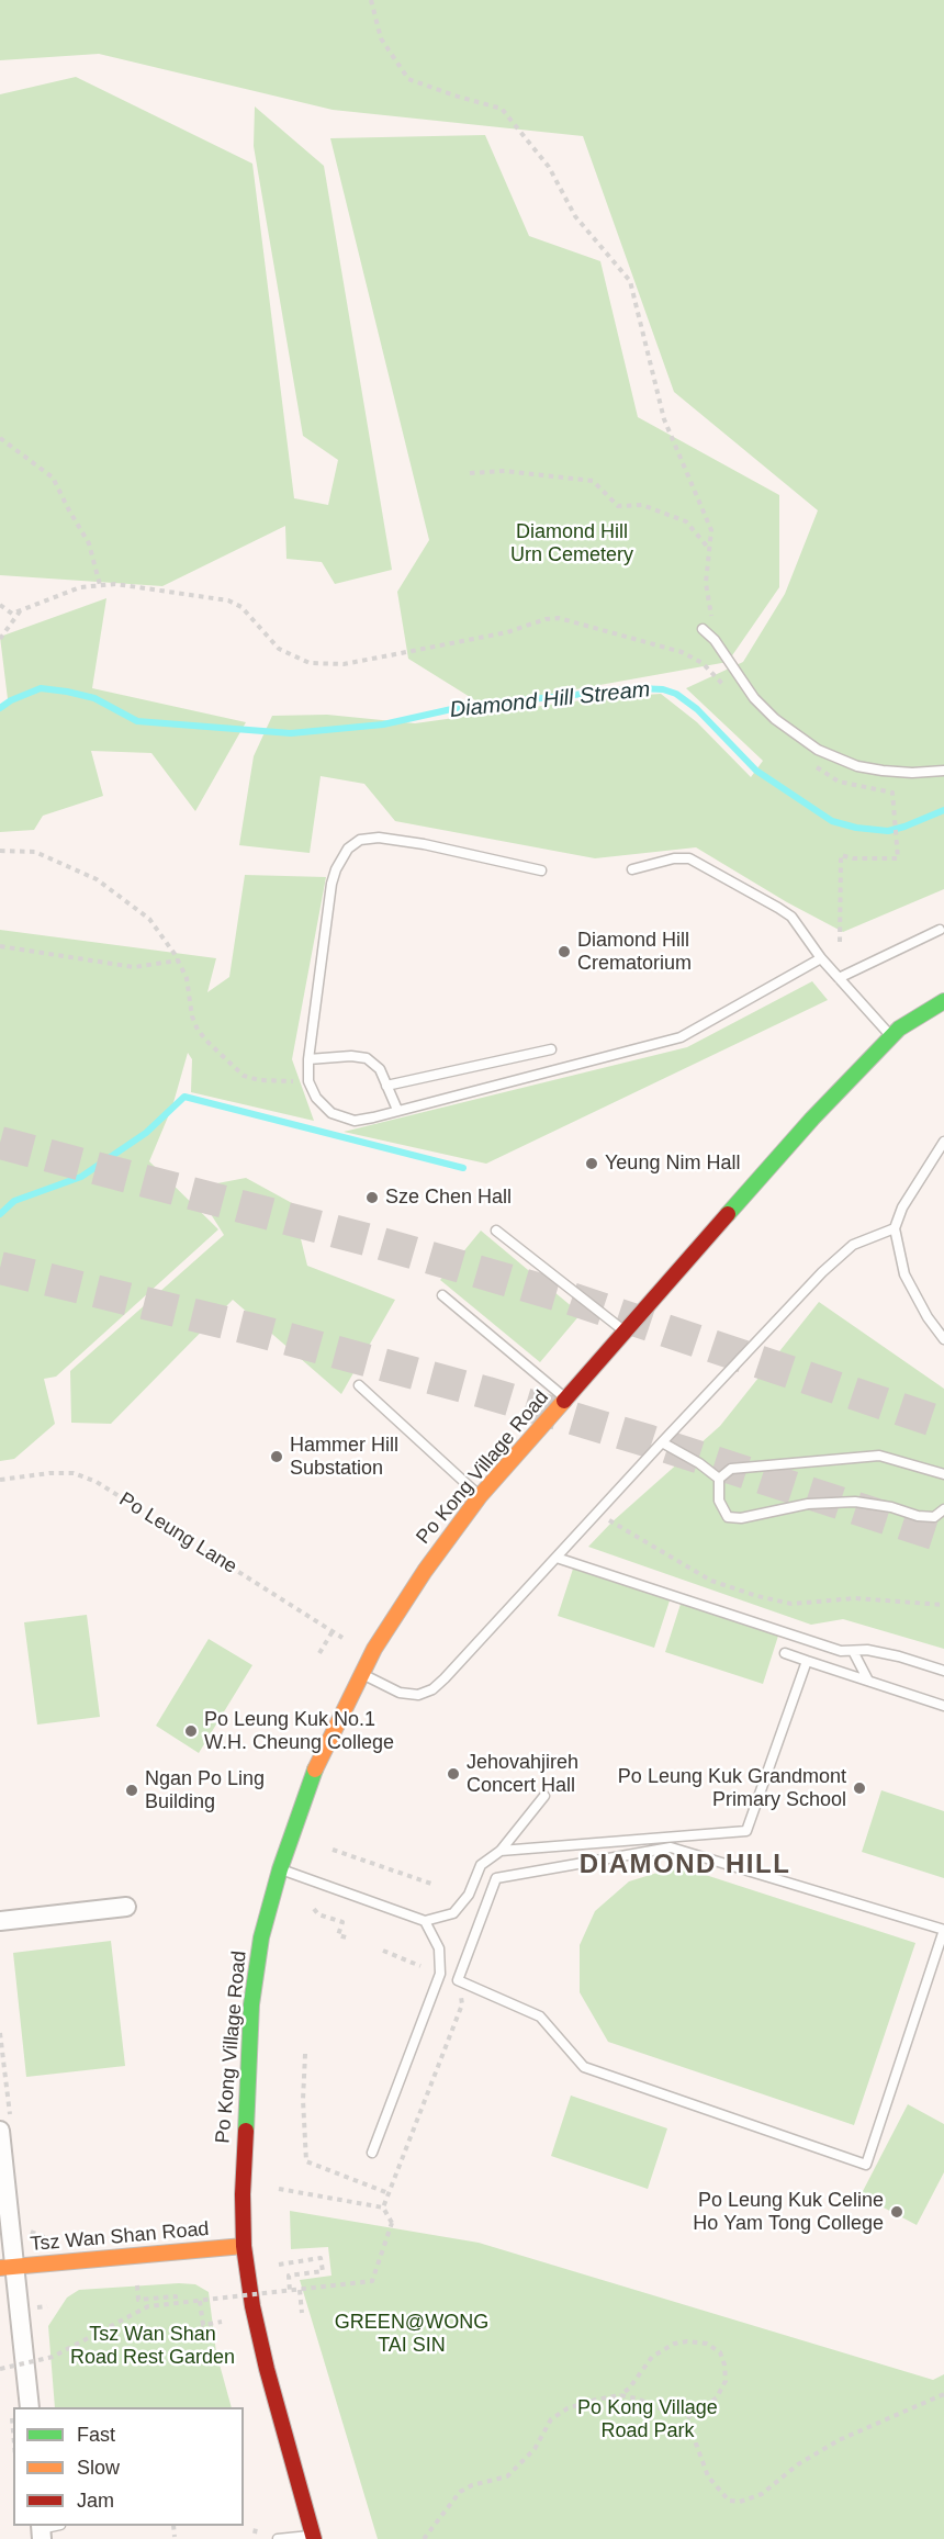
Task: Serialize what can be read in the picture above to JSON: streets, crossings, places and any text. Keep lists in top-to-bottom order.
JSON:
{
  "streets": {
    "main road": ["Po Kong Village Road", "Tsz Wan Shan Road"],
    "path": ["Po Leung Lane"]
  },
  "crossings": [
    ["Po Kong Village Road", "Tsz Wan Shan Road"]
  ],
  "districts": ["DIAMOND HILL"],
  "water": ["Diamond Hill Stream"],
  "parks": [
    "Diamond Hill Urn Cemetery",
    "GREEN@WONG TAI SIN",
    "Tsz Wan Shan Road Rest Garden",
    "Po Kong Village Road Park"
  ],
  "places": [
    "Diamond Hill Crematorium",
    "Yeung Nim Hall",
    "Sze Chen Hall",
    "Hammer Hill Substation",
    "Po Leung Kuk No.1 W.H. Cheung College",
    "Jehovahjireh Concert Hall",
    "Po Leung Kuk Grandmont Primary School",
    "Ngan Po Ling Building",
    "Po Leung Kuk Celine Ho Yam Tong College"
  ],
  "legend": ["Fast", "Slow", "Jam"]
}
